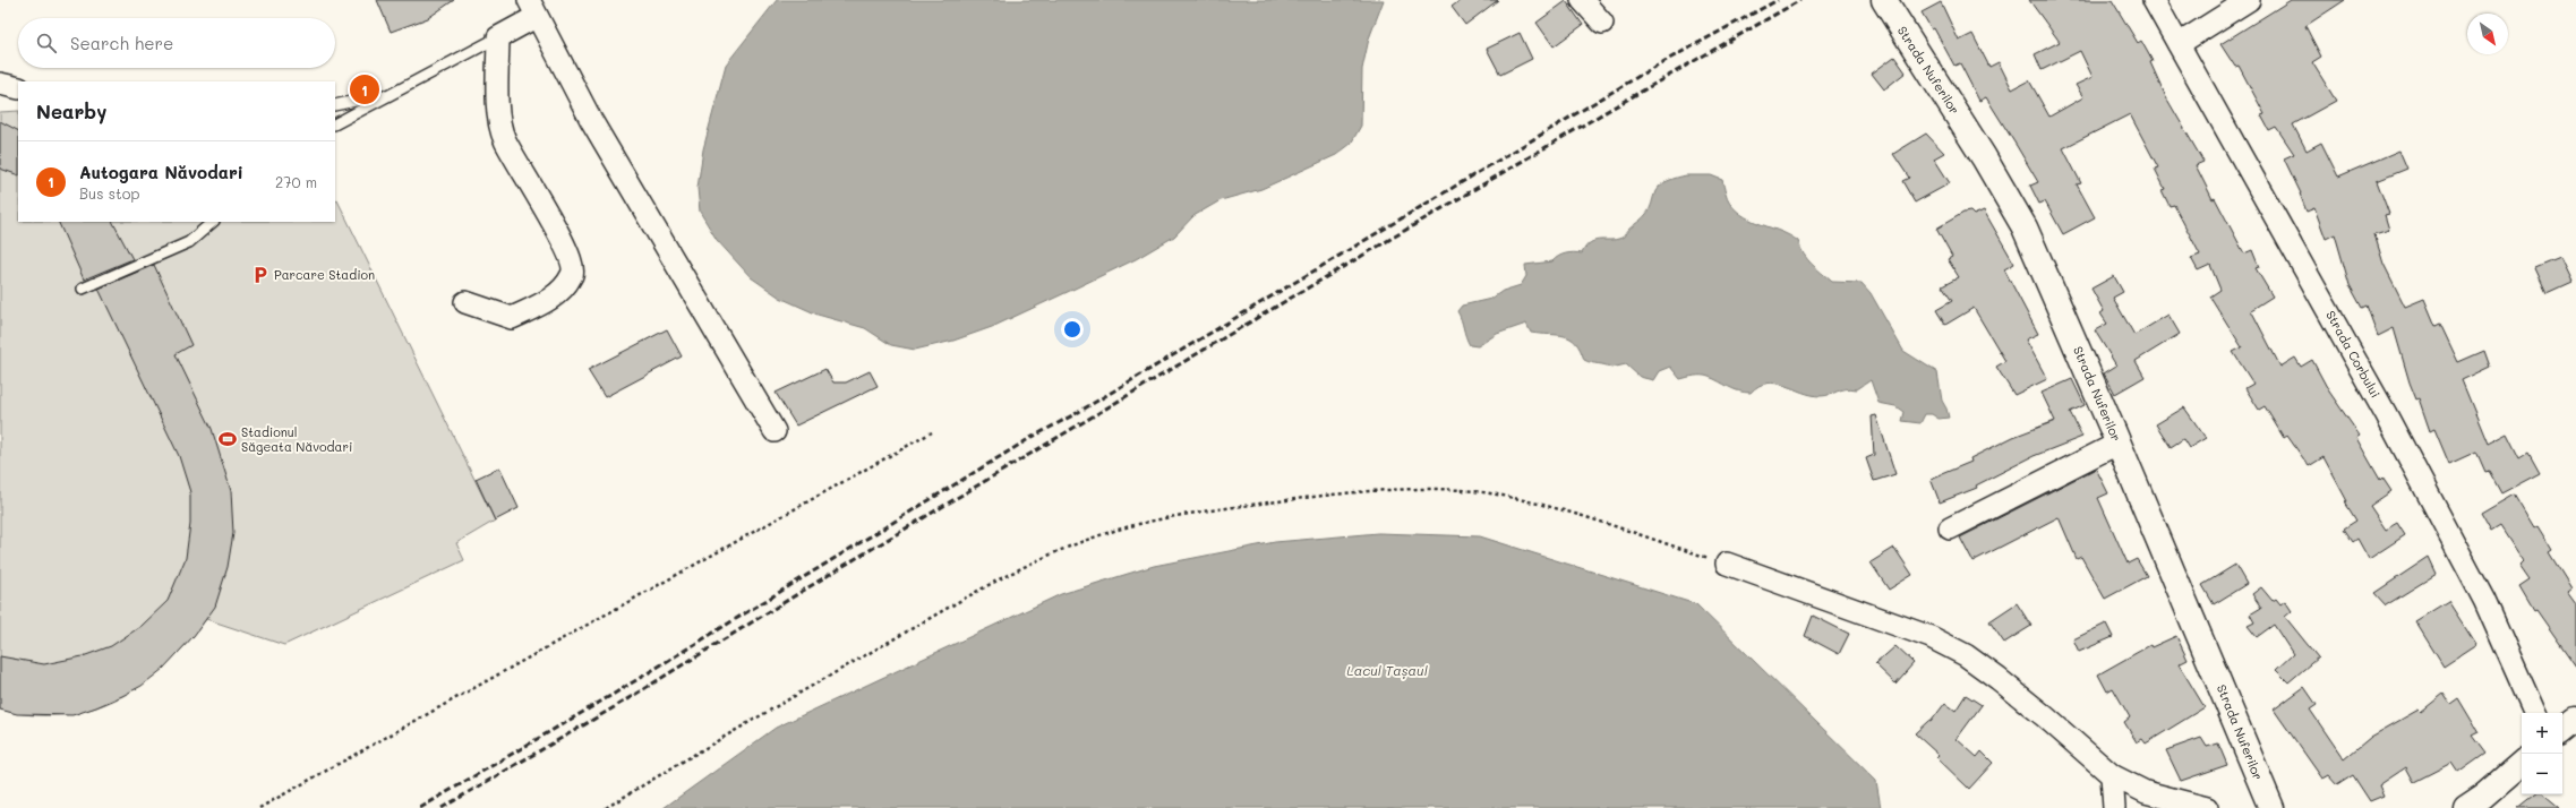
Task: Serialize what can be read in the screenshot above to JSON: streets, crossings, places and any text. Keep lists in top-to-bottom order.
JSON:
{
  "streets": {
    "street": ["Strada Nuferilor", "Strada Corbului"]
  },
  "water": ["Lacul Tașaul"],
  "places": {
    "parking": ["Parcare Stadion"],
    "sports": ["Stadionul Săgeata Năvodari"]
  },
  "north": "bottom right",
  "page": {
    "search": "Search here",
    "pins": "1",
    "heading": "Nearby",
    "list": [
      {
        "mark": "1",
        "name": "Autogara Năvodari",
        "note": "Bus stop",
        "value": "270 m"
      }
    ],
    "map_buttons": ["+", "−"]
  }
}
